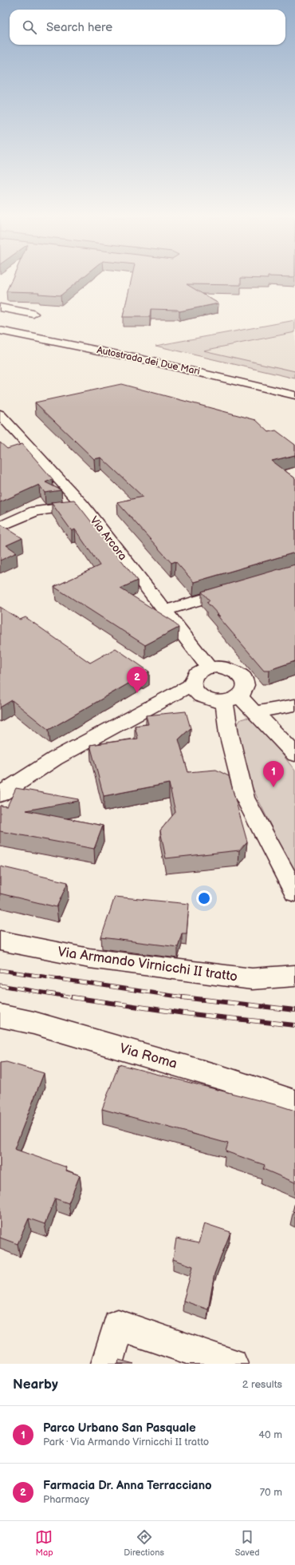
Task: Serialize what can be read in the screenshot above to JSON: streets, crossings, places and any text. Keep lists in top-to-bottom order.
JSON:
{
  "streets": {
    "main road": [
      "Autostrada dei Due Mari",
      "Via Arcora",
      "Via Armando Virnicchi II tratto",
      "Via Roma"
    ]
  },
  "page": {
    "search": "Search here",
    "pins": ["2", "1"],
    "heading": ["Nearby", "2 results"],
    "list": [
      {
        "mark": "1",
        "name": "Parco Urbano San Pasquale",
        "note": "Park · Via Armando Virnicchi II tratto",
        "value": "40 m"
      },
      {
        "mark": "2",
        "name": "Farmacia Dr. Anna Terracciano",
        "note": "Pharmacy",
        "value": "70 m"
      }
    ],
    "nav": ["Map", "Directions", "Saved"]
  }
}
